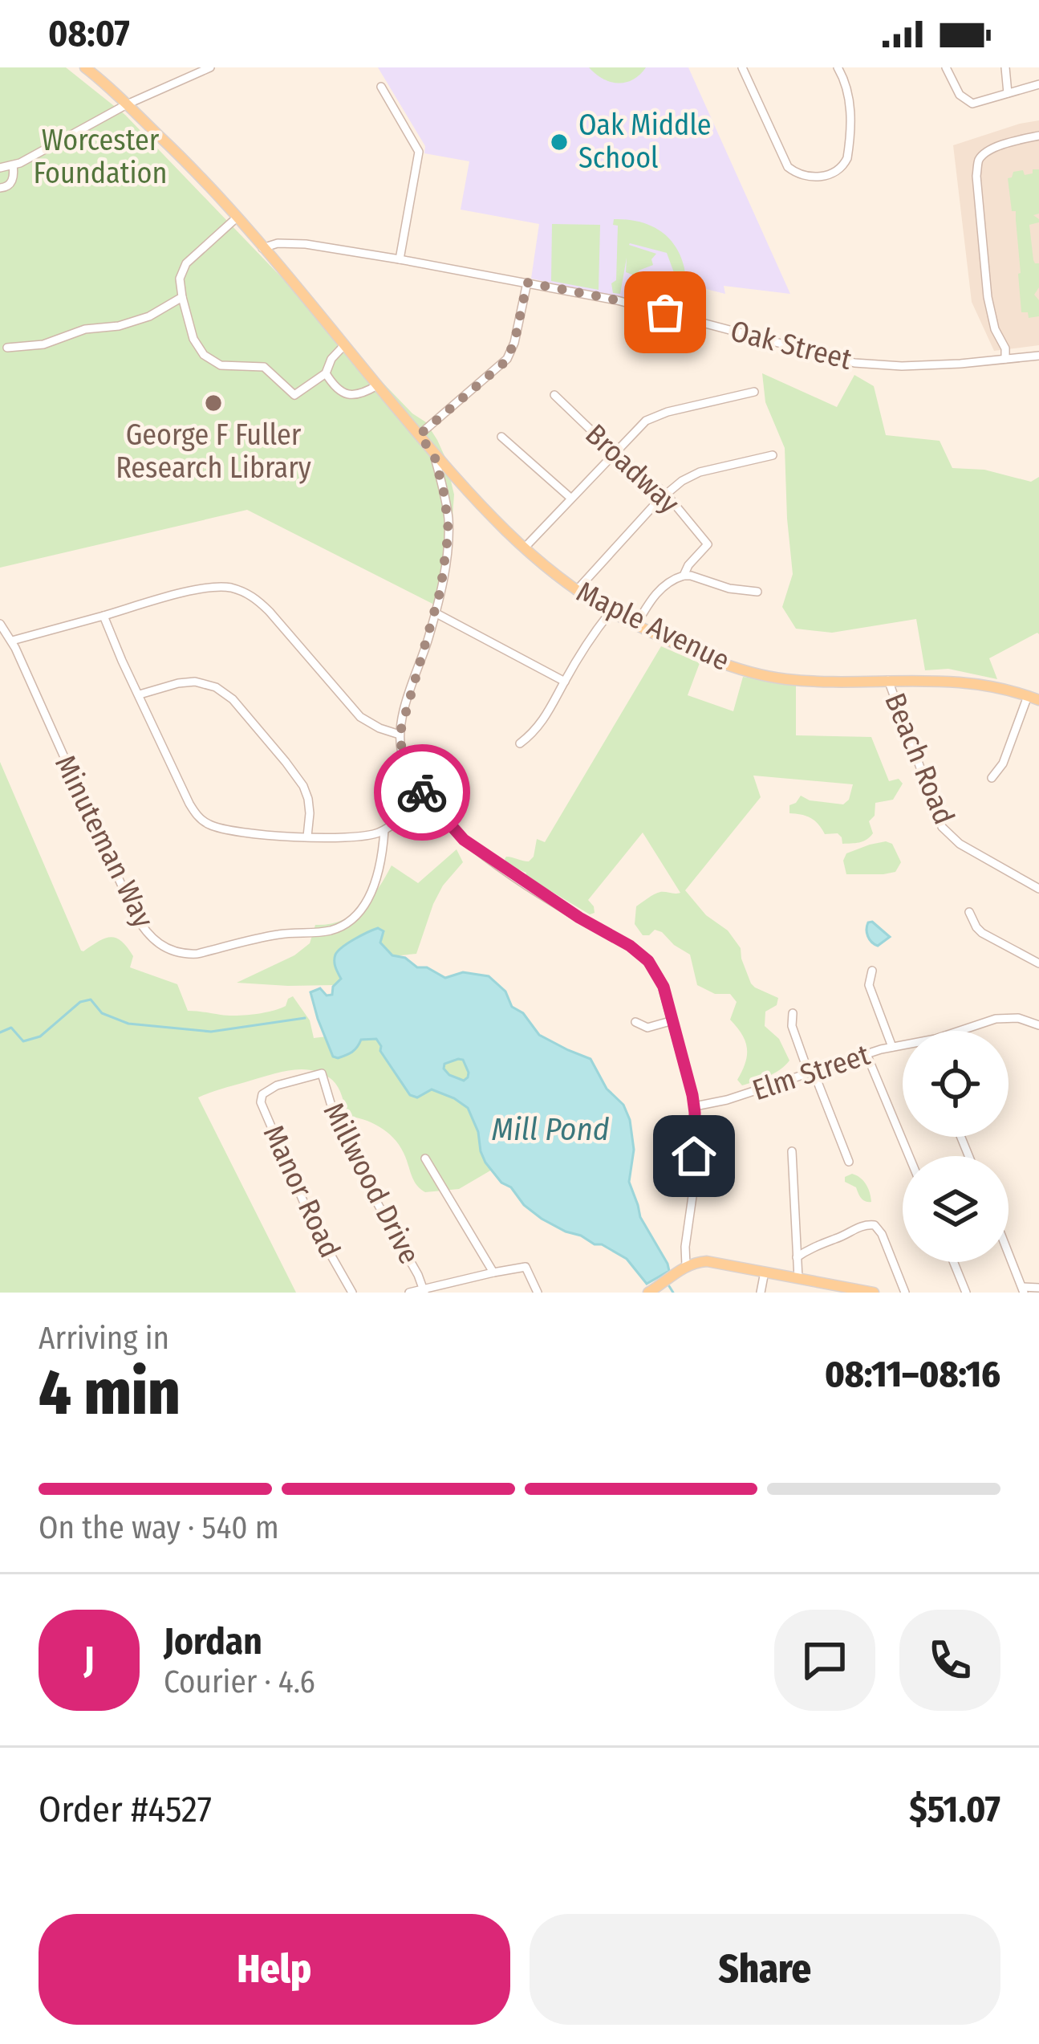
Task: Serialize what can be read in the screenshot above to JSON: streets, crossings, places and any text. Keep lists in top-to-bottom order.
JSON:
{
  "streets": {
    "main road": ["Maple Avenue"],
    "street": [
      "Oak Street",
      "Broadway",
      "Beach Road",
      "Minuteman Way",
      "Elm Street",
      "Millwood Drive",
      "Manor Road"
    ]
  },
  "crossings": [
    ["Oak Street", "Maple Avenue"],
    ["Maple Avenue", "Beach Road"],
    ["Millwood Drive", "Manor Road"]
  ],
  "water": ["Mill Pond"],
  "parks": ["Worcester Foundation"],
  "places": ["Oak Middle School", "George F Fuller Research Library"],
  "page": {
    "status": "08:07",
    "heading": ["4 min", "Arriving in", "08:11–08:16"],
    "panel": [
      "Jordan",
      "Courier · 4.6",
      "Order #4527",
      "$51.07"
    ],
    "bar": "On the way · 540 m",
    "round": "J",
    "buttons": ["Help", "Share"]
  }
}
